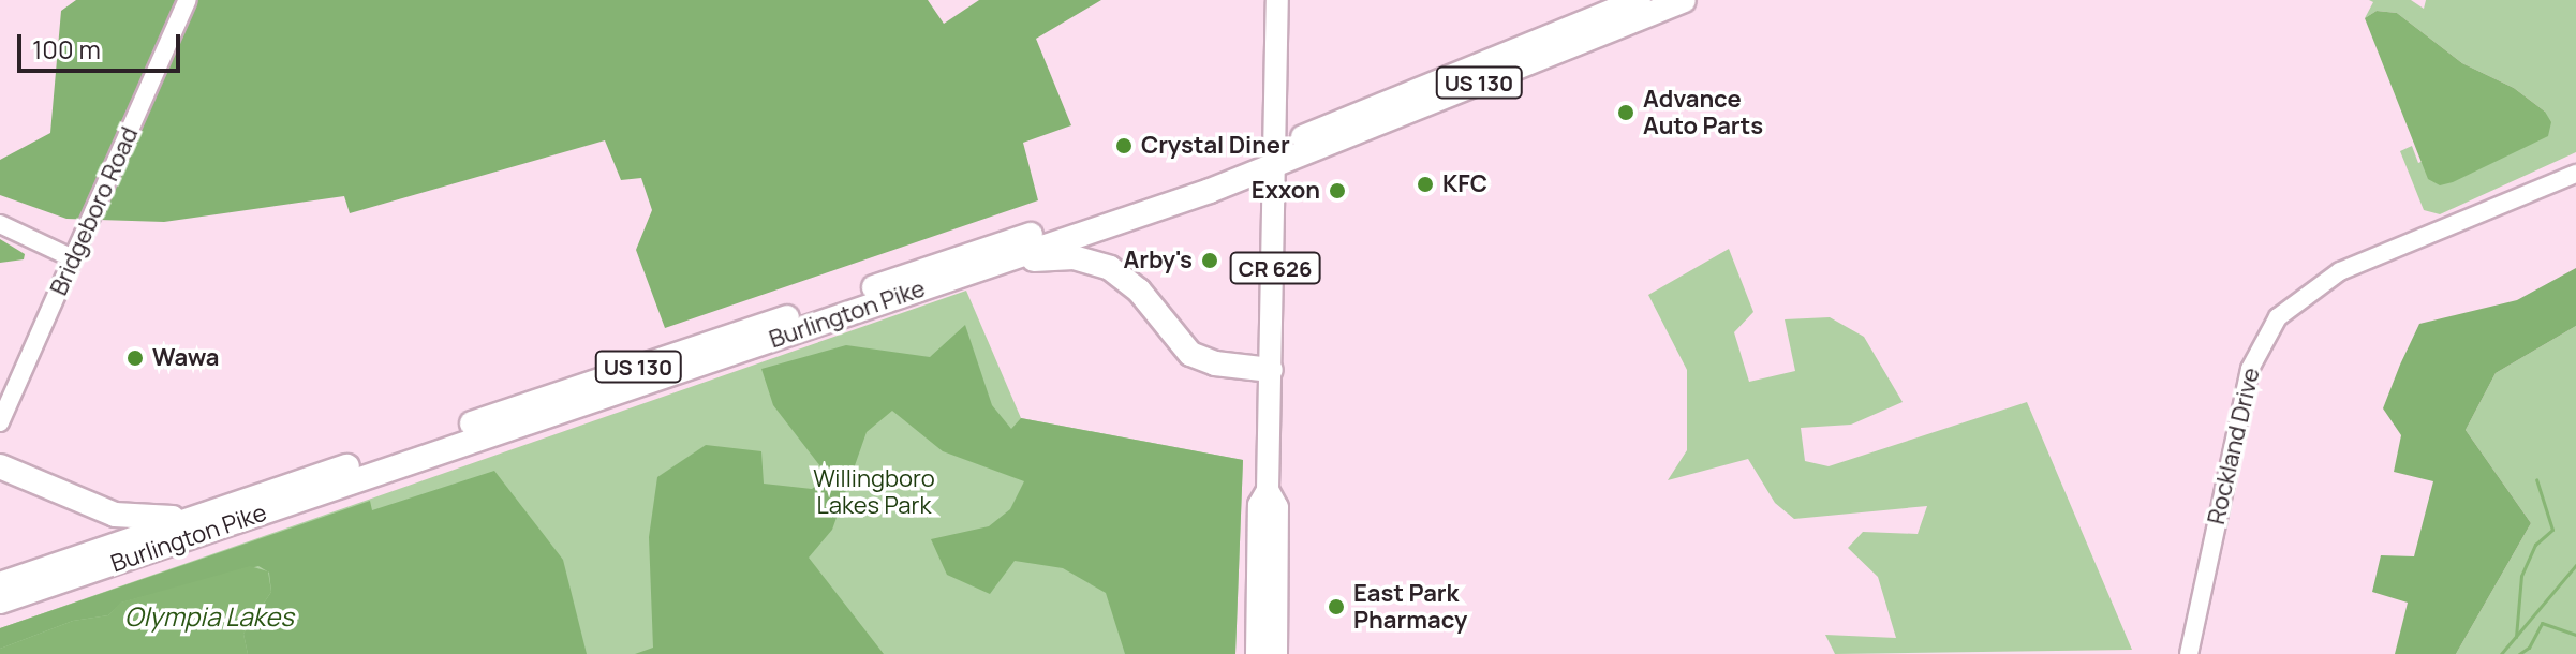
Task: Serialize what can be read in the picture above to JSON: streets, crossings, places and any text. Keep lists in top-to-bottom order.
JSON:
{
  "streets": {
    "highway": ["US 130", "Burlington Pike"],
    "main road": ["CR 626"],
    "street": ["Bridgeboro Road", "Rockland Drive"]
  },
  "crossings": [
    ["CR 626", "Burlington Pike"]
  ],
  "water": ["Olympia Lakes"],
  "parks": ["Willingboro Lakes Park"],
  "places": [
    "Advance Auto Parts",
    "Crystal Diner",
    "KFC",
    "Exxon",
    "Arby's",
    "Wawa",
    "East Park Pharmacy"
  ],
  "scale_bar": "100 m"
}
